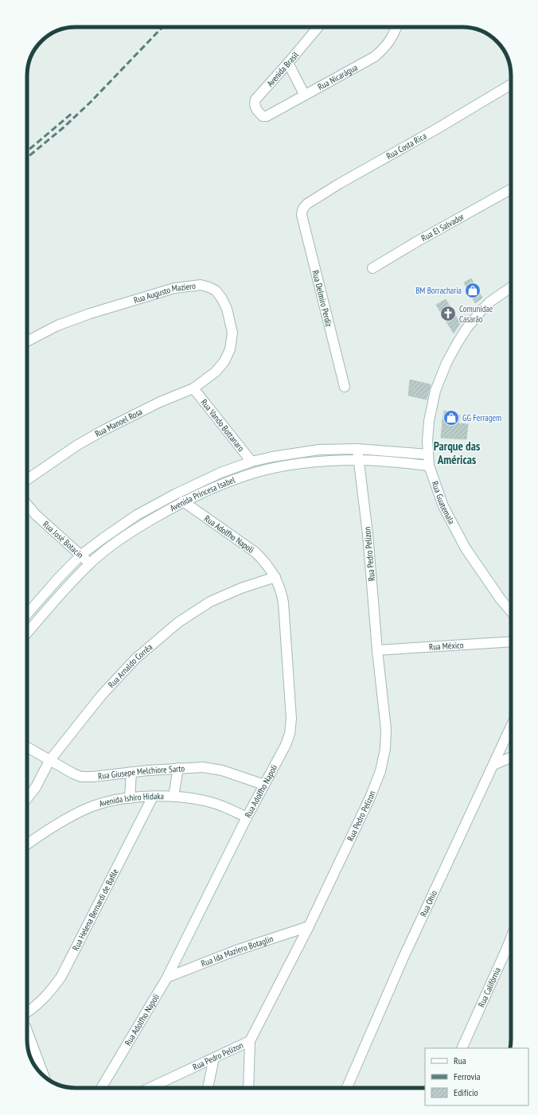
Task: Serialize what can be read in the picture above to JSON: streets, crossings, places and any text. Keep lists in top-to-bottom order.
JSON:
{
  "streets": {
    "street": [
      "Avenida Brasil",
      "Rua Nicarágua",
      "Rua Costa Rica",
      "Rua El Salvador",
      "Rua Augusto Maziero",
      "Rua Delmiro Perdiz",
      "Rua Manoel Rosa",
      "Rua Vando Bottanaro",
      "Avenida Princesa Isabel",
      "Rua Guatemala",
      "Rua Adolfho Napoli",
      "Rua José Botacin",
      "Rua Pedro Pelizon",
      "Rua México",
      "Rua Arnaldo Corrêa",
      "Rua Giusepe Melchiore Sarto",
      "Avenida Ishiro Hidaka",
      "Rua Ohio",
      "Rua Helena Bernardi de Bafile",
      "Rua Ida Maziero Botaglin",
      "Rua Califórnia"
    ]
  },
  "crossings": [
    ["Avenida Brasil", "Rua Nicarágua"],
    ["Rua Costa Rica", "Rua Delmiro Perdiz"],
    ["Rua Augusto Maziero", "Rua Manoel Rosa"],
    ["Rua Augusto Maziero", "Rua Vando Bottanaro"],
    ["Rua Manoel Rosa", "Rua Vando Bottanaro"],
    ["Rua Vando Bottanaro", "Avenida Princesa Isabel"],
    ["Avenida Princesa Isabel", "Rua Guatemala"],
    ["Avenida Princesa Isabel", "Rua Adolfho Napoli"],
    ["Avenida Princesa Isabel", "Rua José Botacin"],
    ["Avenida Princesa Isabel", "Rua Pedro Pelizon"],
    ["Rua Adolfho Napoli", "Rua Arnaldo Corrêa"],
    ["Rua Adolfho Napoli", "Rua Giusepe Melchiore Sarto"],
    ["Rua Adolfho Napoli", "Avenida Ishiro Hidaka"],
    ["Rua Adolfho Napoli", "Rua Ida Maziero Botaglin"],
    ["Rua Pedro Pelizon", "Rua México"],
    ["Rua Pedro Pelizon", "Rua Ida Maziero Botaglin"],
    ["Rua Arnaldo Corrêa", "Rua Giusepe Melchiore Sarto"],
    ["Avenida Ishiro Hidaka", "Rua Helena Bernardi de Bafile"]
  ],
  "districts": ["Parque das Américas"],
  "places": {
    "shop": ["BM Borracharia", "GG Ferragem"],
    "church": ["Comunidae Casarão"]
  },
  "legend": ["Rua", "Ferrovia", "Edifício"]
}
